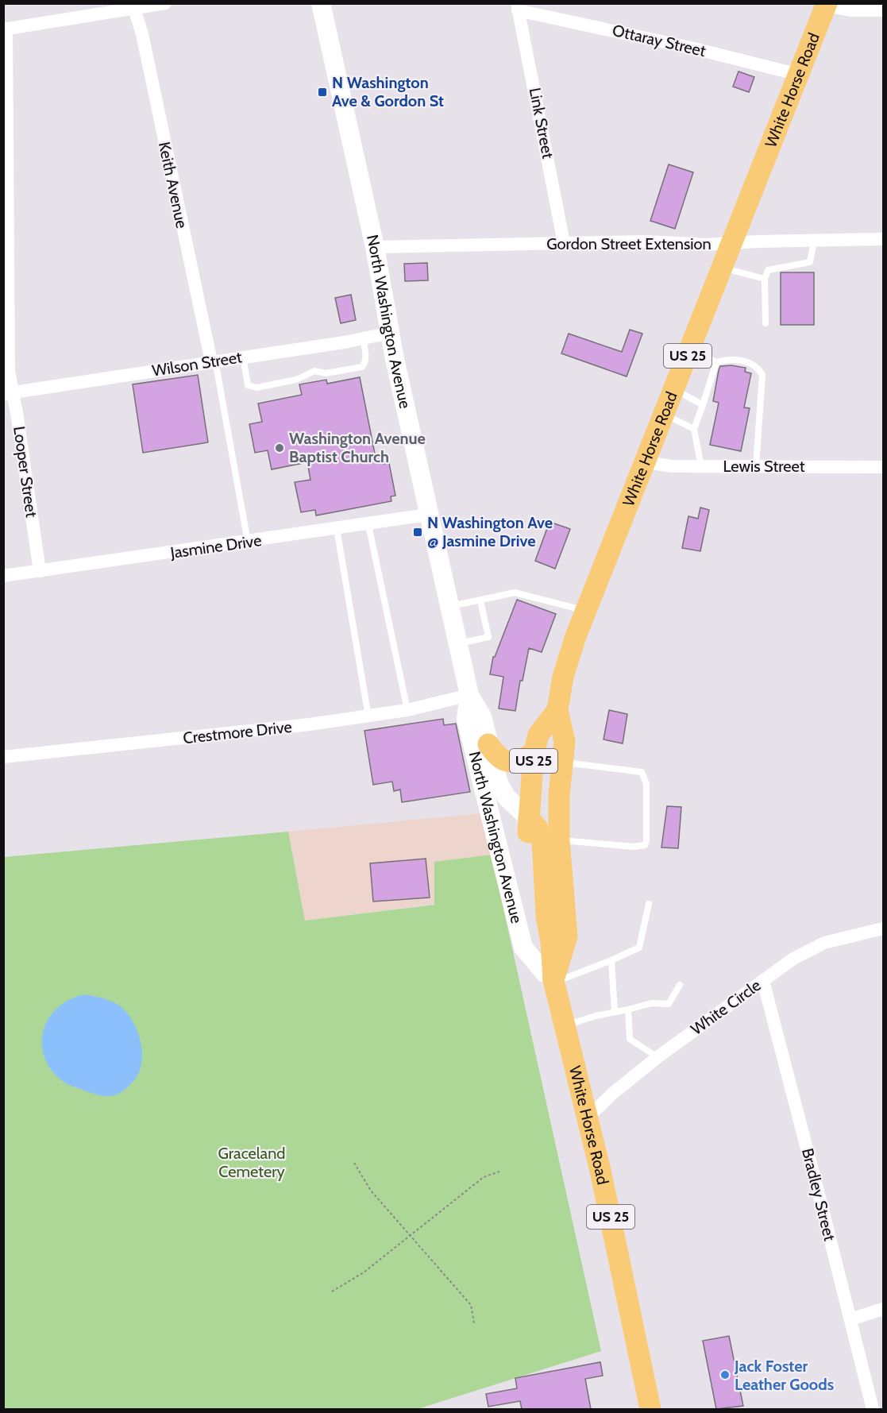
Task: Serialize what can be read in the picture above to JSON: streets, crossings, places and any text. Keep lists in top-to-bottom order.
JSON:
{
  "streets": {
    "highway": ["White Horse Road", "US 25"],
    "main road": ["North Washington Avenue"],
    "street": [
      "Ottaray Street",
      "Link Street",
      "Keith Avenue",
      "Gordon Street Extension",
      "Wilson Street",
      "Lewis Street",
      "Looper Street",
      "Jasmine Drive",
      "Crestmore Drive",
      "White Circle",
      "Bradley Street"
    ]
  },
  "crossings": [
    ["Ottaray Street", "White Horse Road"],
    ["Ottaray Street", "Link Street"],
    ["White Horse Road", "Gordon Street Extension"],
    ["White Horse Road", "North Washington Avenue"],
    ["White Horse Road", "Lewis Street"],
    ["White Horse Road", "White Circle"],
    ["Link Street", "Gordon Street Extension"],
    ["Keith Avenue", "Wilson Street"],
    ["Gordon Street Extension", "North Washington Avenue"],
    ["North Washington Avenue", "Wilson Street"],
    ["North Washington Avenue", "Jasmine Drive"],
    ["North Washington Avenue", "Crestmore Drive"],
    ["Wilson Street", "Looper Street"],
    ["Looper Street", "Jasmine Drive"],
    ["White Circle", "Bradley Street"]
  ],
  "parks": ["Graceland Cemetery"],
  "places": {
    "transit": ["N Washington Ave & Gordon St", "N Washington Ave @ Jasmine Drive"],
    "other": ["Washington Avenue Baptist Church", "Jack Foster Leather Goods"]
  }
}
